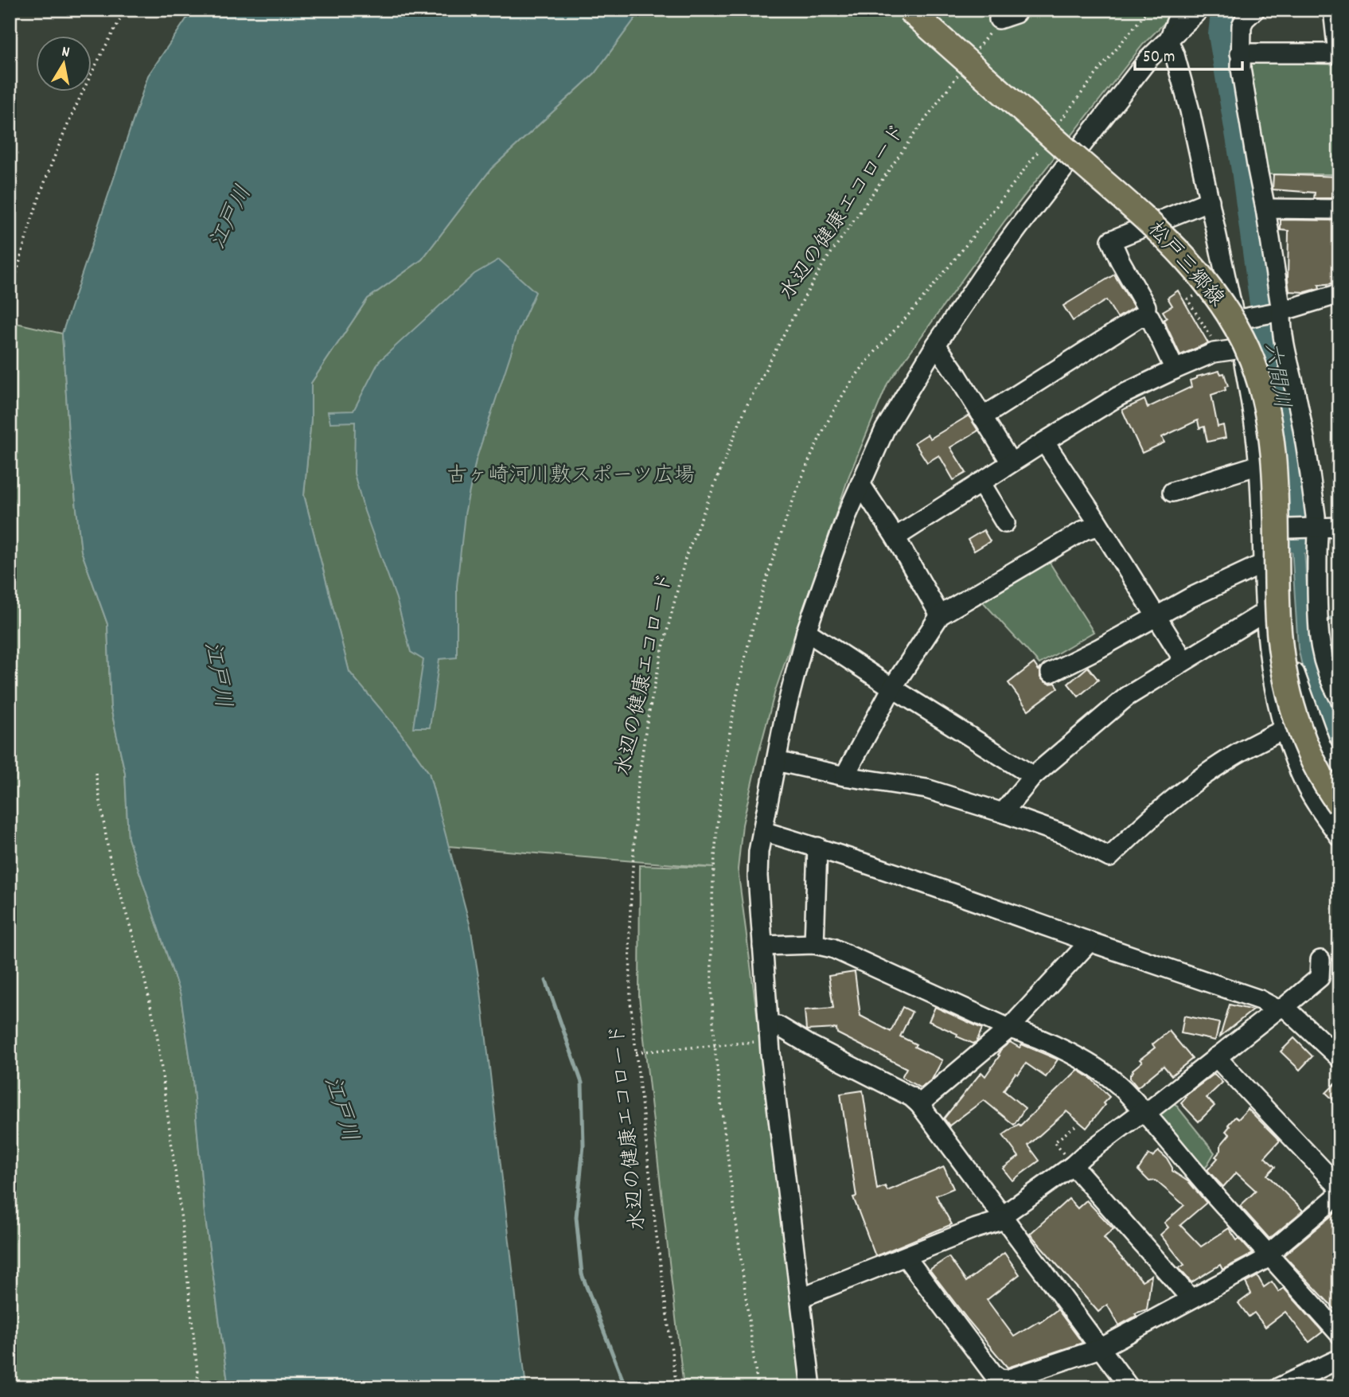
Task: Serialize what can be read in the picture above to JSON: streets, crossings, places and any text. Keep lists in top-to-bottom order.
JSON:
{
  "streets": {
    "main road": ["松戸三郷線"],
    "path": ["水辺の健康エコロード"]
  },
  "water": ["江戸川", "六間川"],
  "parks": ["古ヶ崎河川敷スポーツ広場"],
  "scale_bar": "50 m",
  "north": "top"
}
